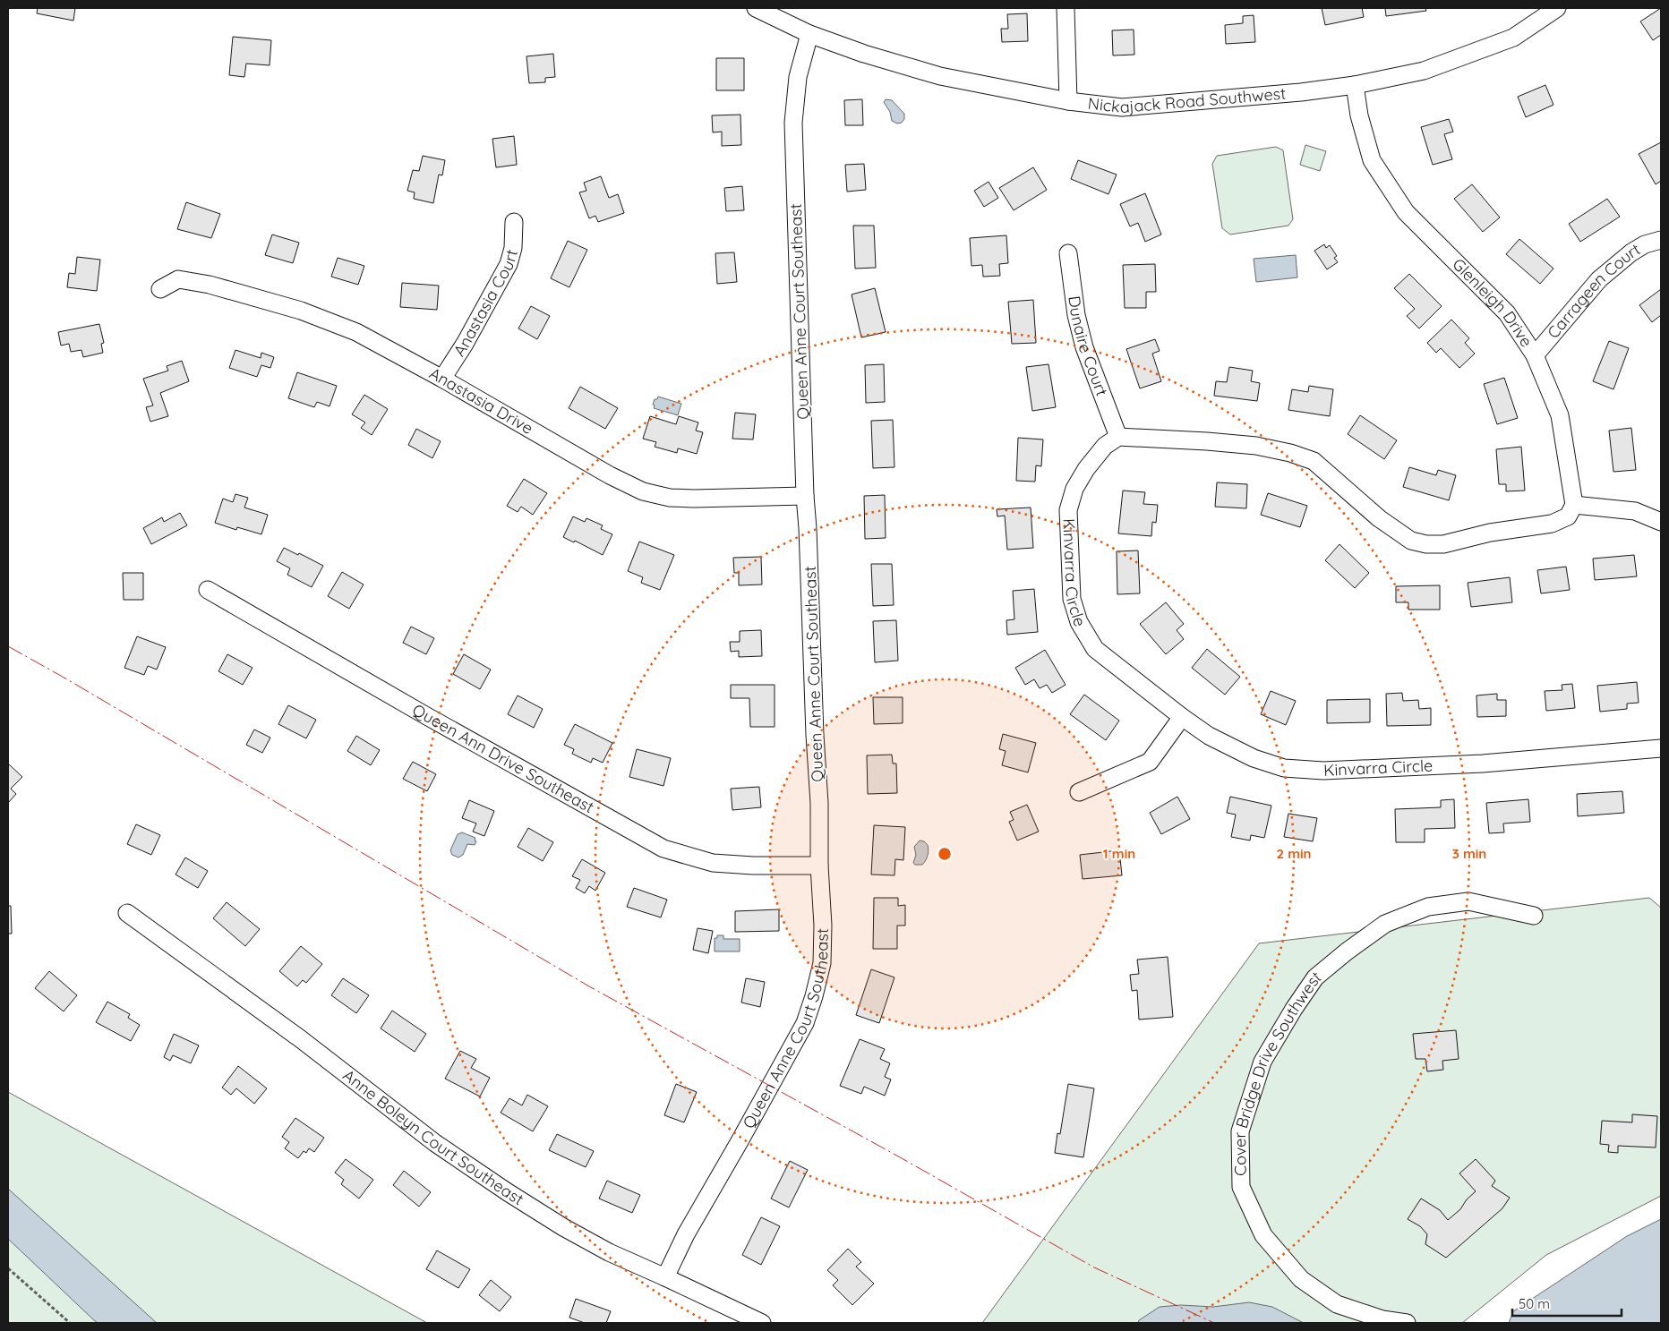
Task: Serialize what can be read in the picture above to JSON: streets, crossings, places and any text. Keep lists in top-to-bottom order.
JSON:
{
  "streets": {
    "street": [
      "Nickajack Road Southwest",
      "Carrageen Court",
      "Anastasia Court",
      "Glenleigh Drive",
      "Queen Anne Court Southeast",
      "Dunaire Court",
      "Anastasia Drive",
      "Kinvarra Circle",
      "Queen Ann Drive Southeast",
      "Cover Bridge Drive Southwest",
      "Anne Boleyn Court Southeast"
    ]
  },
  "crossings": [
    ["Nickajack Road Southwest", "Glenleigh Drive"],
    ["Nickajack Road Southwest", "Queen Anne Court Southeast"],
    ["Carrageen Court", "Glenleigh Drive"],
    ["Anastasia Court", "Anastasia Drive"],
    ["Queen Anne Court Southeast", "Anastasia Drive"],
    ["Queen Anne Court Southeast", "Queen Ann Drive Southeast"],
    ["Queen Anne Court Southeast", "Anne Boleyn Court Southeast"],
    ["Dunaire Court", "Kinvarra Circle"]
  ],
  "scale_bar": "50 m",
  "rings": ["1 min", "2 min", "3 min"]
}
